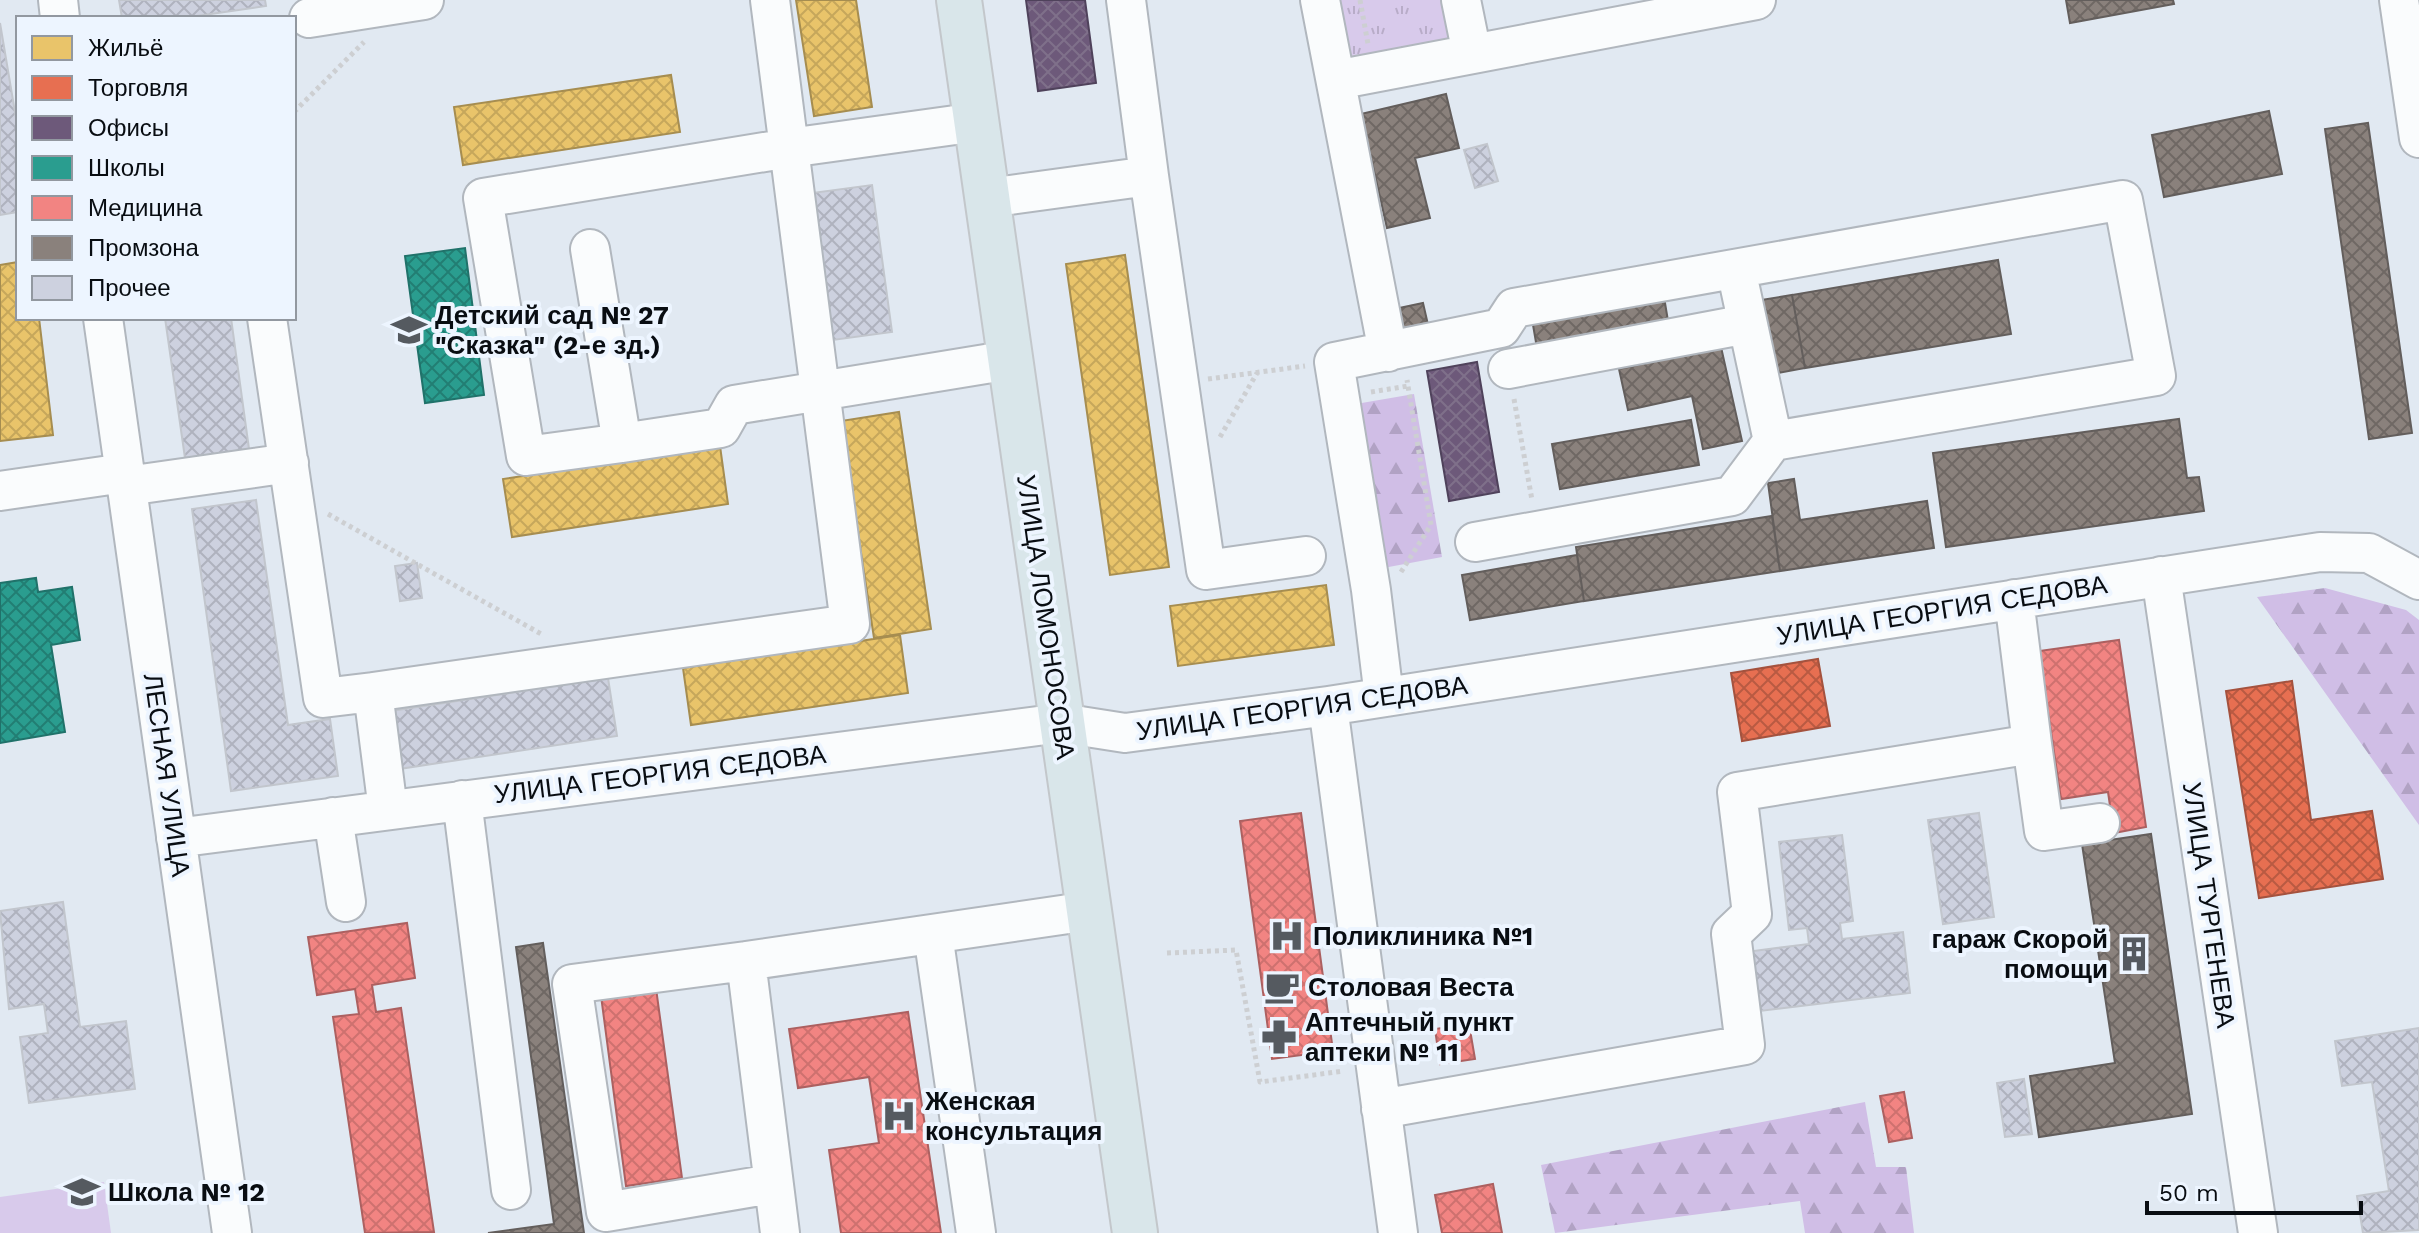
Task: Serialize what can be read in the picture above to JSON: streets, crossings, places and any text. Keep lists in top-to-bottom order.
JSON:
{
  "streets": {
    "main road": ["УЛИЦА ЛОМОНОСОВА"],
    "street": ["УЛИЦА ГЕОРГИЯ СЕДОВА", "ЛЕСНАЯ УЛИЦА", "УЛИЦА ТУРГЕНЕВА"]
  },
  "crossings": [
    ["УЛИЦА ГЕОРГИЯ СЕДОВА", "УЛИЦА ЛОМОНОСОВА"],
    ["УЛИЦА ГЕОРГИЯ СЕДОВА", "ЛЕСНАЯ УЛИЦА"],
    ["УЛИЦА ГЕОРГИЯ СЕДОВА", "УЛИЦА ТУРГЕНЕВА"]
  ],
  "places": {
    "school or university": ["Детский сад № 27 \"Сказка\" (2-е зд.)", "Школа № 12"],
    "hospital": ["Поликлиника №1", "Женская консультация"],
    "building": ["гараж Скорой помощи"],
    "cafe": ["Столовая Веста"],
    "pharmacy": ["Аптечный пункт аптеки № 11"]
  },
  "legend": [
    "Жильё",
    "Торговля",
    "Офисы",
    "Школы",
    "Медицина",
    "Промзона",
    "Прочее"
  ],
  "scale_bar": "50 m"
}
